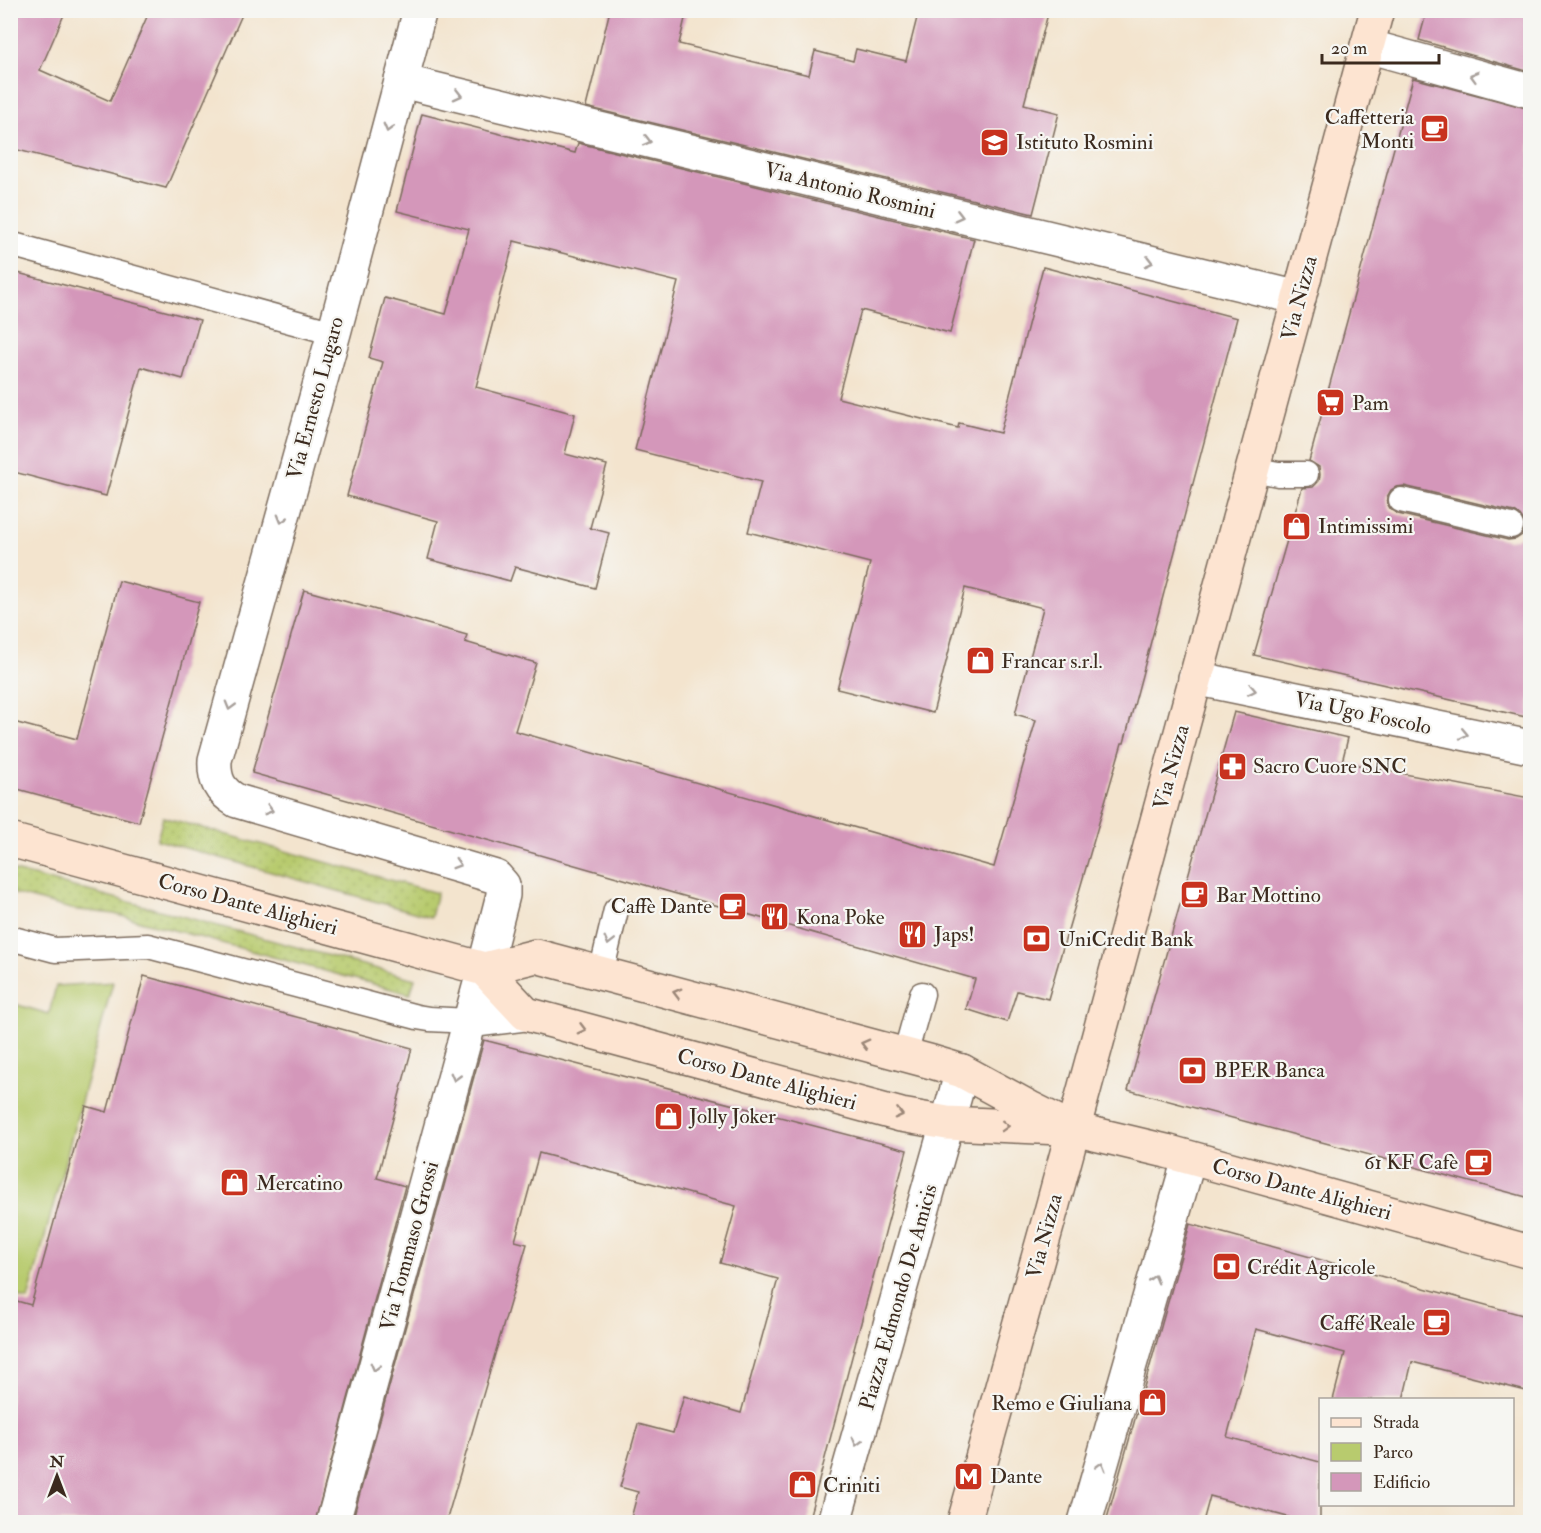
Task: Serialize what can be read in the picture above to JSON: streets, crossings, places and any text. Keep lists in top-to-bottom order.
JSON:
{
  "streets": {
    "street": [
      "Via Antonio Rosmini",
      "Via Nizza",
      "Via Ernesto Lugaro",
      "Via Ugo Foscolo",
      "Corso Dante Alighieri",
      "Via Tommaso Grossi",
      "Piazza Edmondo De Amicis"
    ]
  },
  "crossings": [
    ["Via Antonio Rosmini", "Via Nizza"],
    ["Via Antonio Rosmini", "Via Ernesto Lugaro"],
    ["Via Nizza", "Via Ugo Foscolo"],
    ["Via Nizza", "Corso Dante Alighieri"],
    ["Via Ernesto Lugaro", "Corso Dante Alighieri"],
    ["Via Ernesto Lugaro", "Via Tommaso Grossi"],
    ["Corso Dante Alighieri", "Via Tommaso Grossi"],
    ["Corso Dante Alighieri", "Piazza Edmondo De Amicis"]
  ],
  "one_way": ["Via Antonio Rosmini", "Via Ugo Foscolo", "Via Tommaso Grossi"],
  "places": {
    "cafe": [
      "Caffetteria Monti",
      "Bar Mottino",
      "Caffè Dante",
      "61 KF Cafè",
      "Caffé Reale"
    ],
    "school or university": ["Istituto Rosmini"],
    "supermarket": ["Pam"],
    "shop": [
      "Intimissimi",
      "Francar s.r.l.",
      "Jolly Joker",
      "Mercatino",
      "Remo e Giuliana",
      "Criniti"
    ],
    "pharmacy": ["Sacro Cuore SNC"],
    "restaurant": ["Kona Poke", "Japs!"],
    "bank": ["UniCredit Bank", "BPER Banca", "Crédit Agricole"],
    "metro station": ["Dante"]
  },
  "legend": ["Strada", "Parco", "Edificio"],
  "scale_bar": "20 m",
  "north": "top"
}
